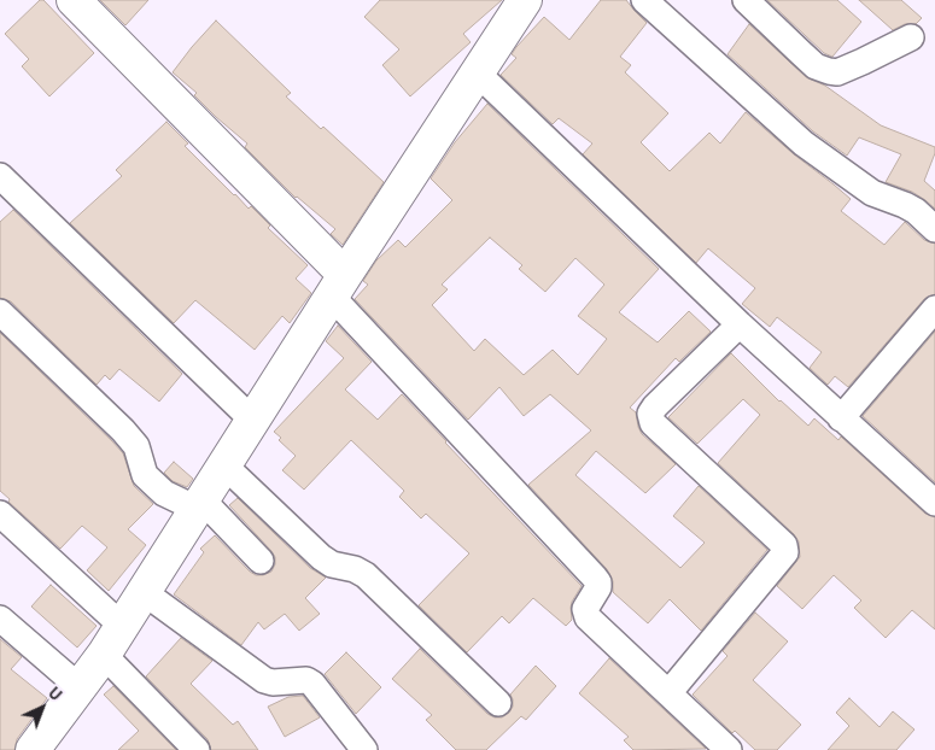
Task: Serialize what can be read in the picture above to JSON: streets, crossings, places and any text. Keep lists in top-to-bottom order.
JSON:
{
  "north": "top right"
}
